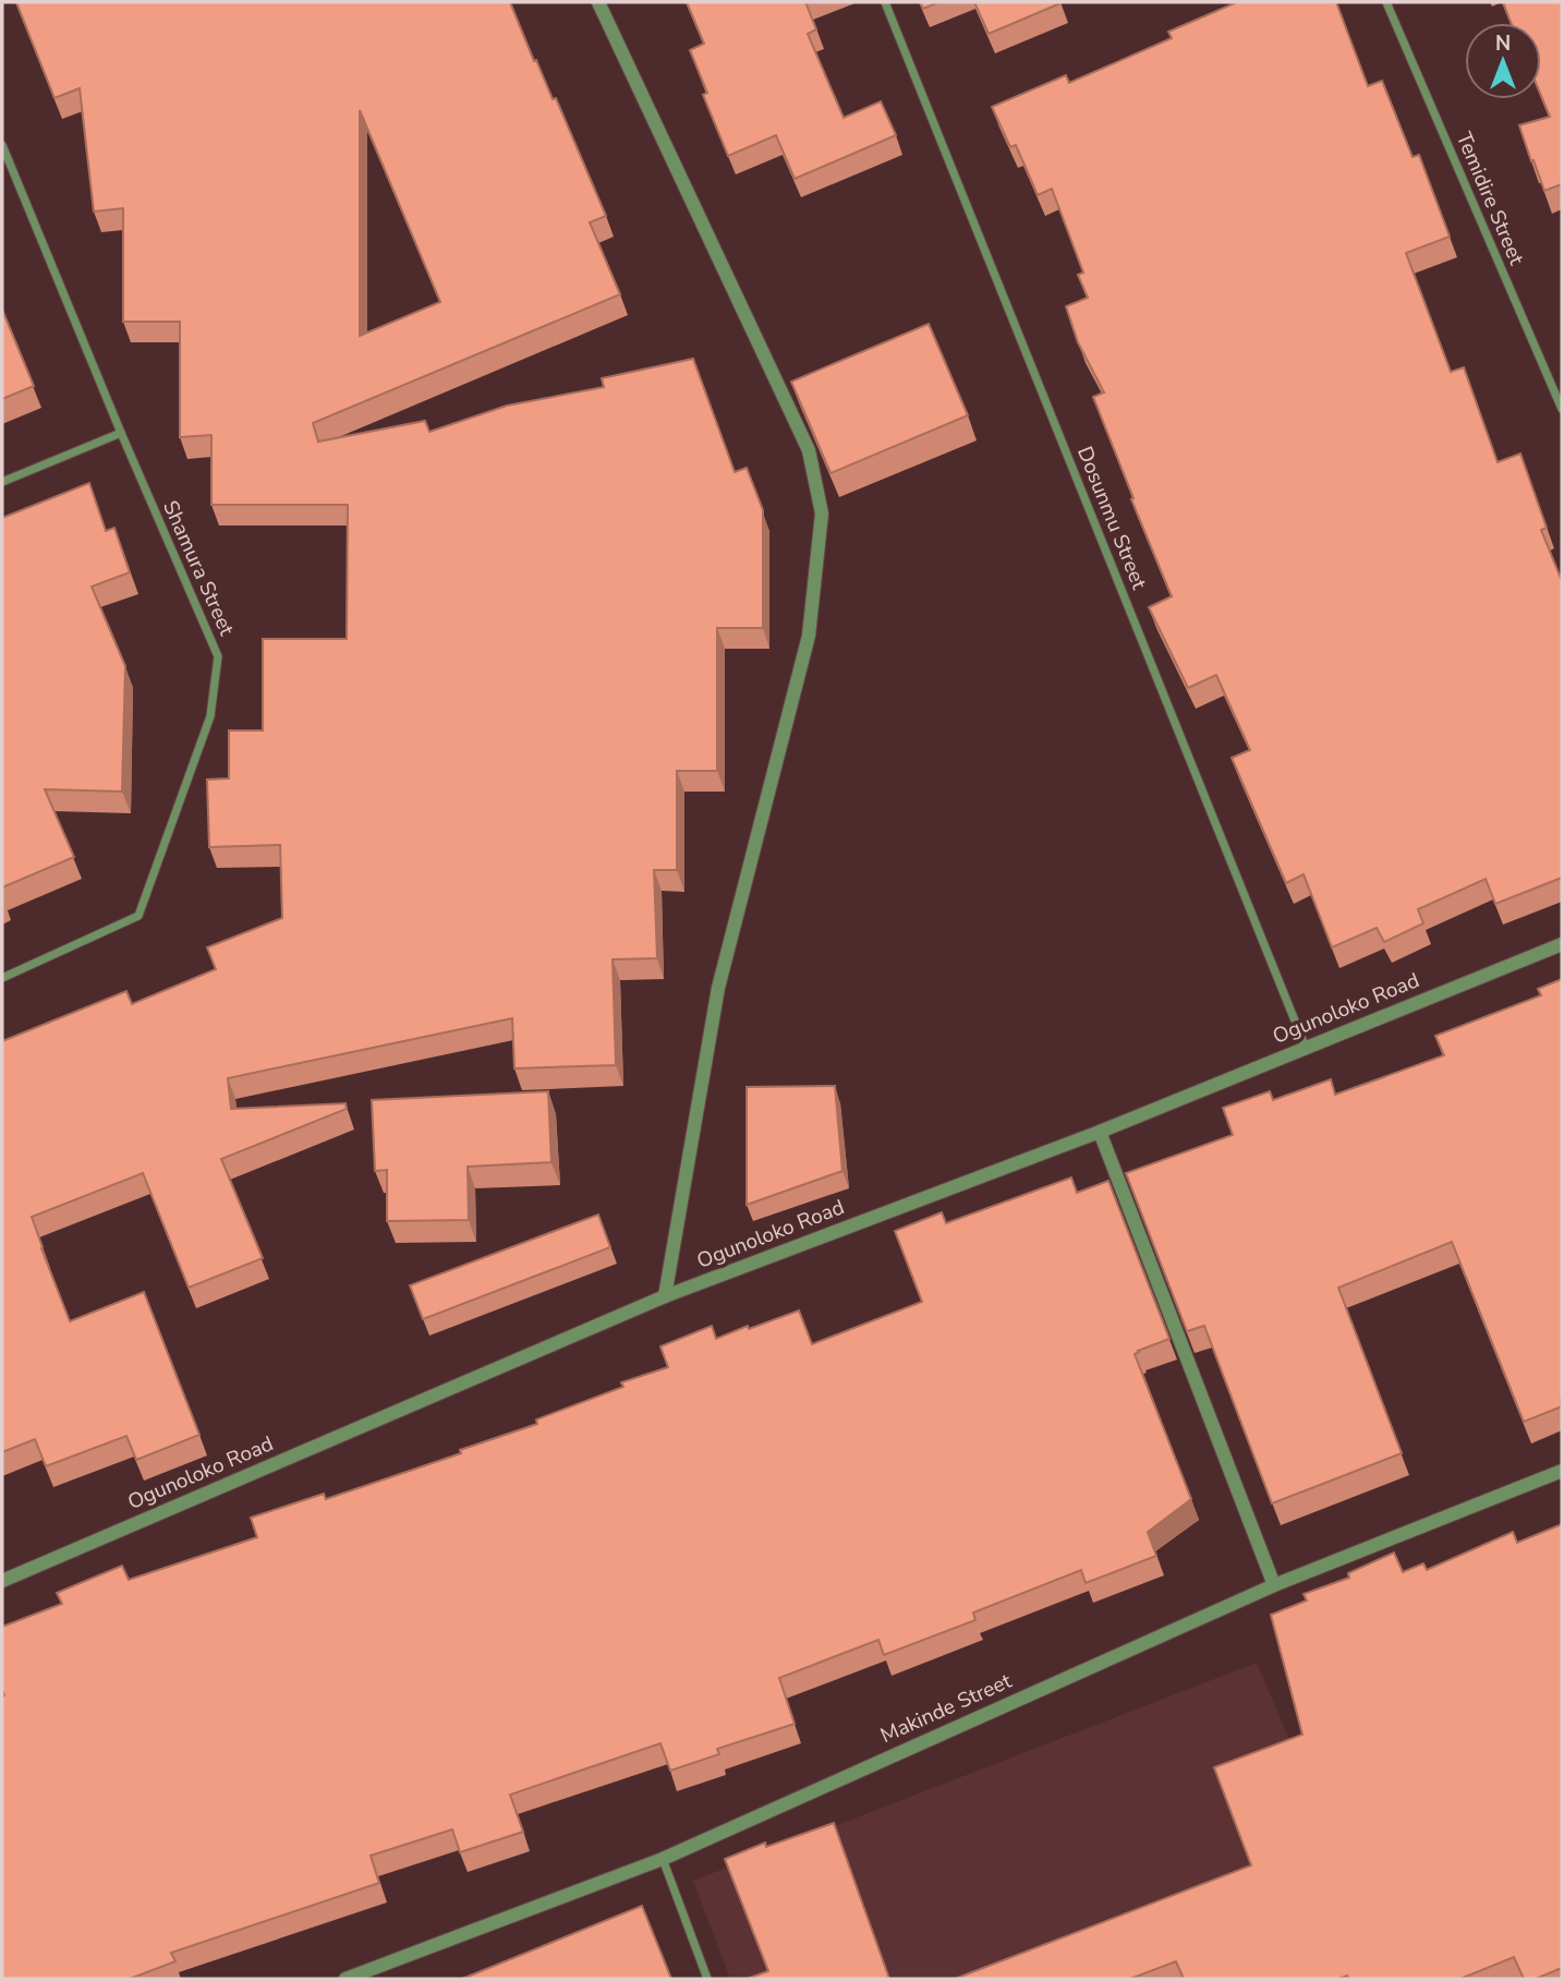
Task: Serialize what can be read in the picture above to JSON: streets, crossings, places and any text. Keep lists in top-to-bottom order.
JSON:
{
  "streets": {
    "street": [
      "Temidire Street",
      "Dosunmu Street",
      "Shamura Street",
      "Ogunoloko Road",
      "Makinde Street"
    ]
  },
  "crossings": [
    ["Dosunmu Street", "Ogunoloko Road"]
  ],
  "north": "top"
}
